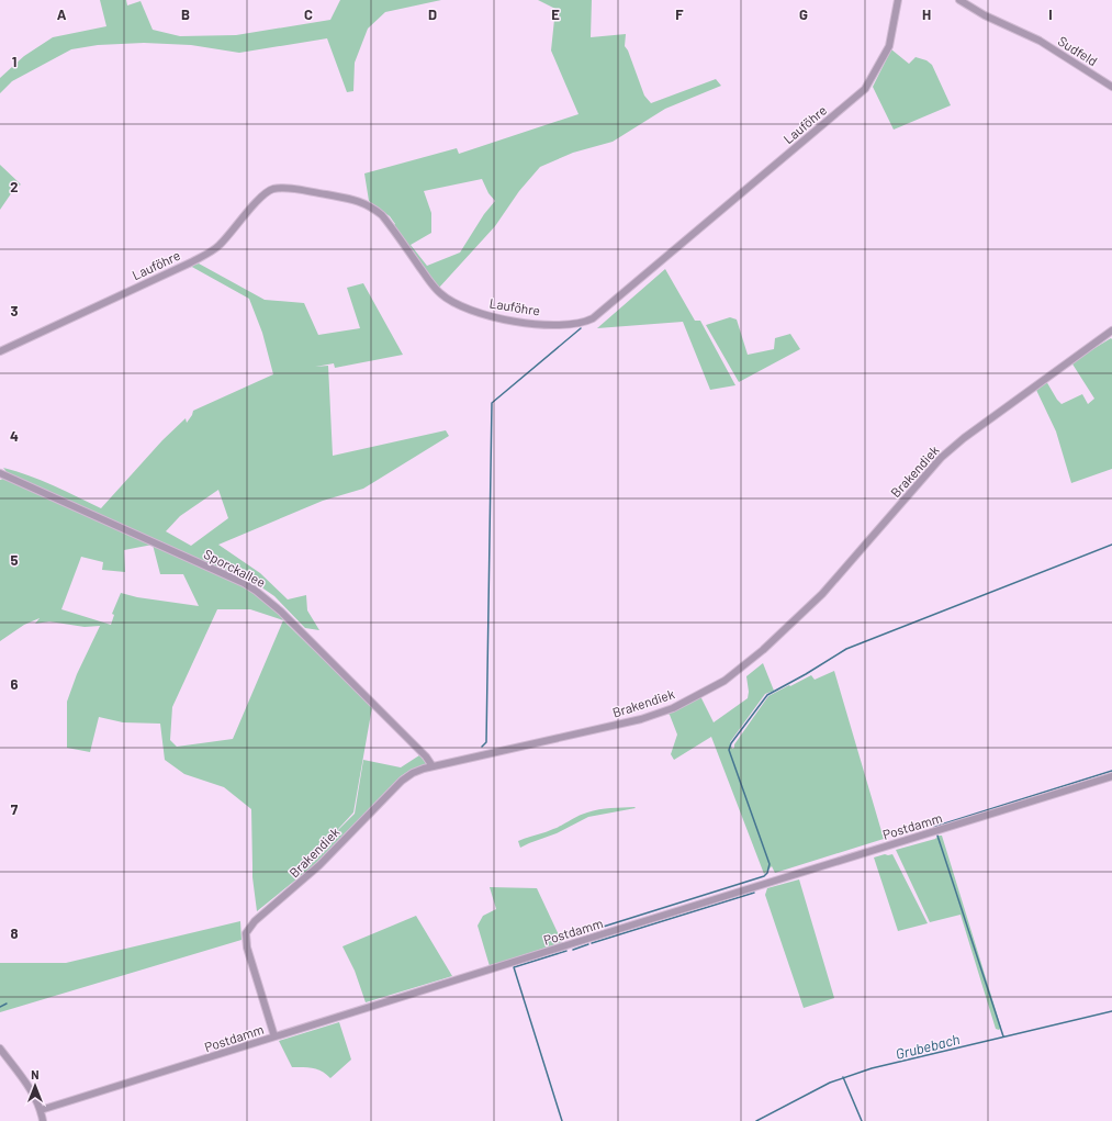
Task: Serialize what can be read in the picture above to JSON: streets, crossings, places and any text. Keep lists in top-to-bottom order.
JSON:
{
  "streets": {
    "street": [
      "Sudfeld",
      "Lauföhre",
      "Brakendiek",
      "Sporckallee",
      "Postdamm"
    ]
  },
  "crossings": [
    ["Brakendiek", "Sporckallee"],
    ["Brakendiek", "Postdamm"]
  ],
  "water": ["Grubebach"],
  "north": "top",
  "grid": {
    "columns": [
      "A",
      "B",
      "C",
      "D",
      "E",
      "F",
      "G",
      "H",
      "I"
    ],
    "rows": [
      "1",
      "2",
      "3",
      "4",
      "5",
      "6",
      "7",
      "8"
    ]
  }
}
